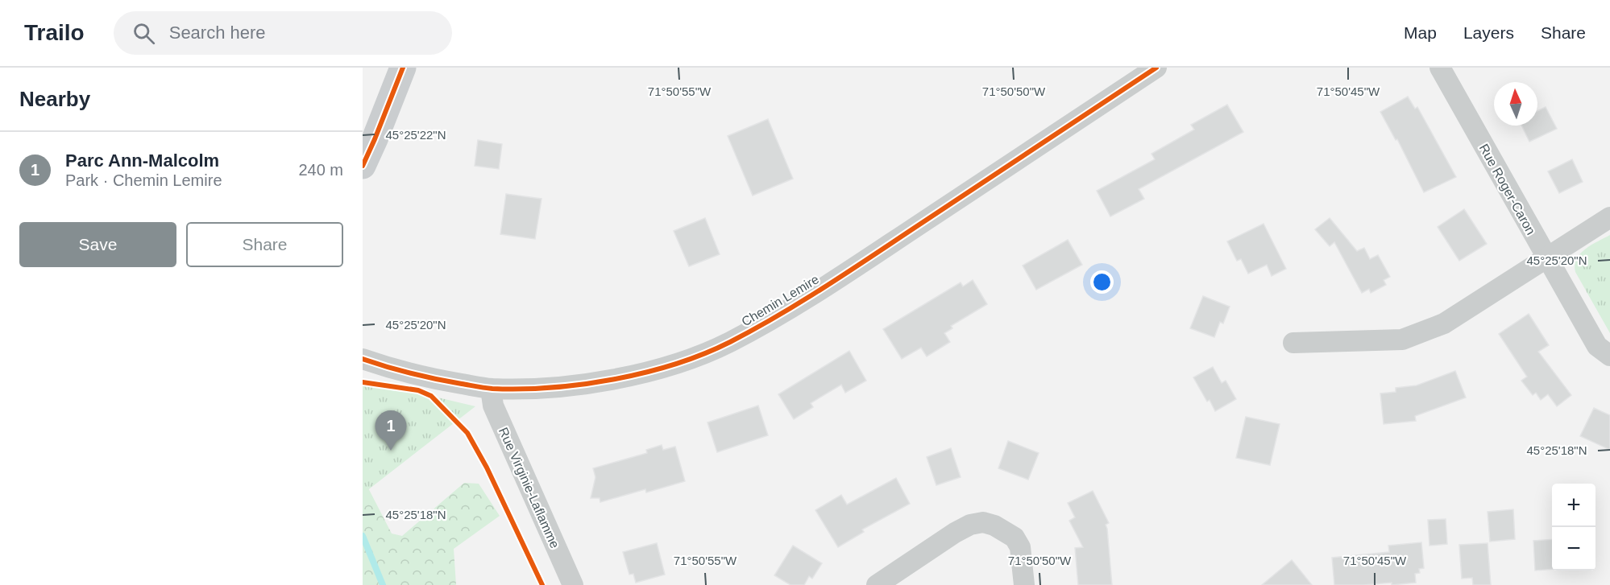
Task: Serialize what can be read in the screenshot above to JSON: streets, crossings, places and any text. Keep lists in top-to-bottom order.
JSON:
{
  "streets": {
    "street": ["Rue Roger-Caron", "Chemin Lemire", "Rue Virginie-Laflamme"]
  },
  "crossings": [
    ["Chemin Lemire", "Rue Virginie-Laflamme"]
  ],
  "north": "top",
  "page": {
    "header": "Trailo",
    "search": "Search here",
    "nav": ["Map", "Layers", "Share"],
    "heading": "Nearby",
    "list": [
      {
        "mark": "1",
        "name": "Parc Ann-Malcolm",
        "note": "Park · Chemin Lemire",
        "value": "240 m"
      }
    ],
    "buttons": ["Save", "Share"],
    "pins": "1",
    "map_buttons": ["+", "−"]
  },
  "coordinates": [
    "71°50'55\"W",
    "71°50'50\"W",
    "71°50'45\"W",
    "45°25'22\"N",
    "45°25'20\"N",
    "45°25'18\"N"
  ]
}
